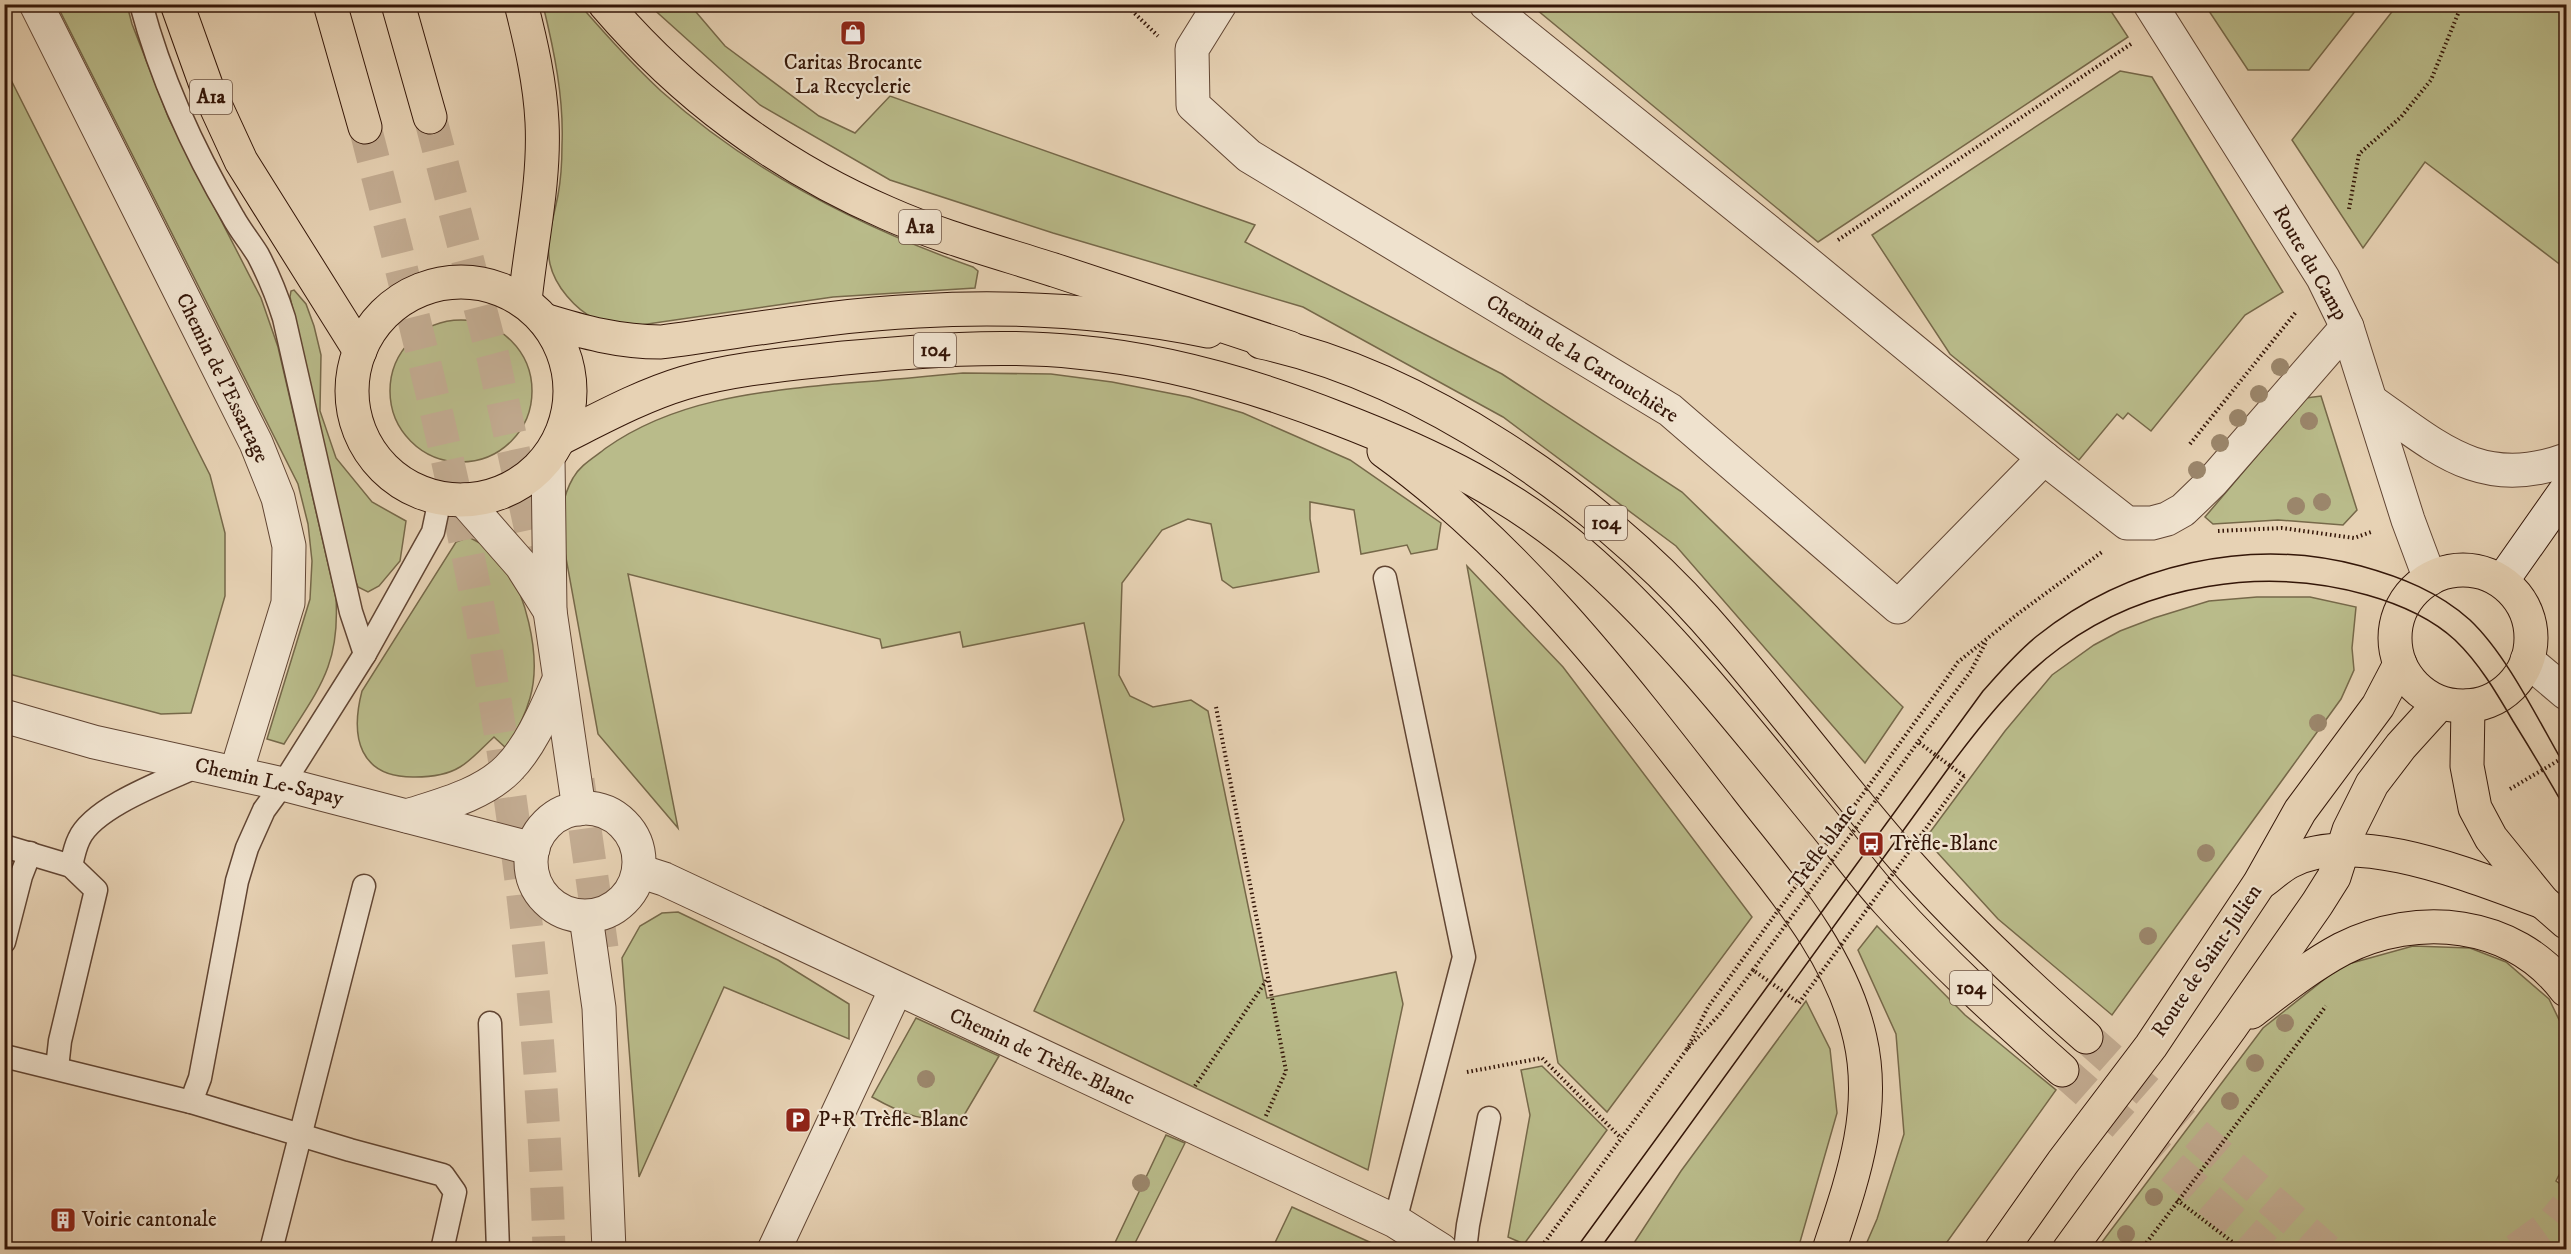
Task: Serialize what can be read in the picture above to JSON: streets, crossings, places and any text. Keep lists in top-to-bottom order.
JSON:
{
  "streets": {
    "main road": ["A1a", "104", "Route de Saint-Julien"],
    "street": [
      "Route du Camp",
      "Chemin de la Cartouchière",
      "Chemin de l'Essartage",
      "Chemin Le-Sapay",
      "Chemin de Trèfle-Blanc"
    ],
    "path": ["Trèfle blanc"]
  },
  "crossings": [
    ["A1a", "104"],
    ["Route du Camp", "Route de Saint-Julien"],
    ["Chemin de l'Essartage", "Chemin Le-Sapay"],
    ["Chemin Le-Sapay", "Chemin de Trèfle-Blanc"]
  ],
  "places": {
    "shop": ["Caritas Brocante La Recyclerie"],
    "bus stop": ["Trèfle-Blanc"],
    "parking": ["P+R Trèfle-Blanc"],
    "building": ["Voirie cantonale"]
  }
}
